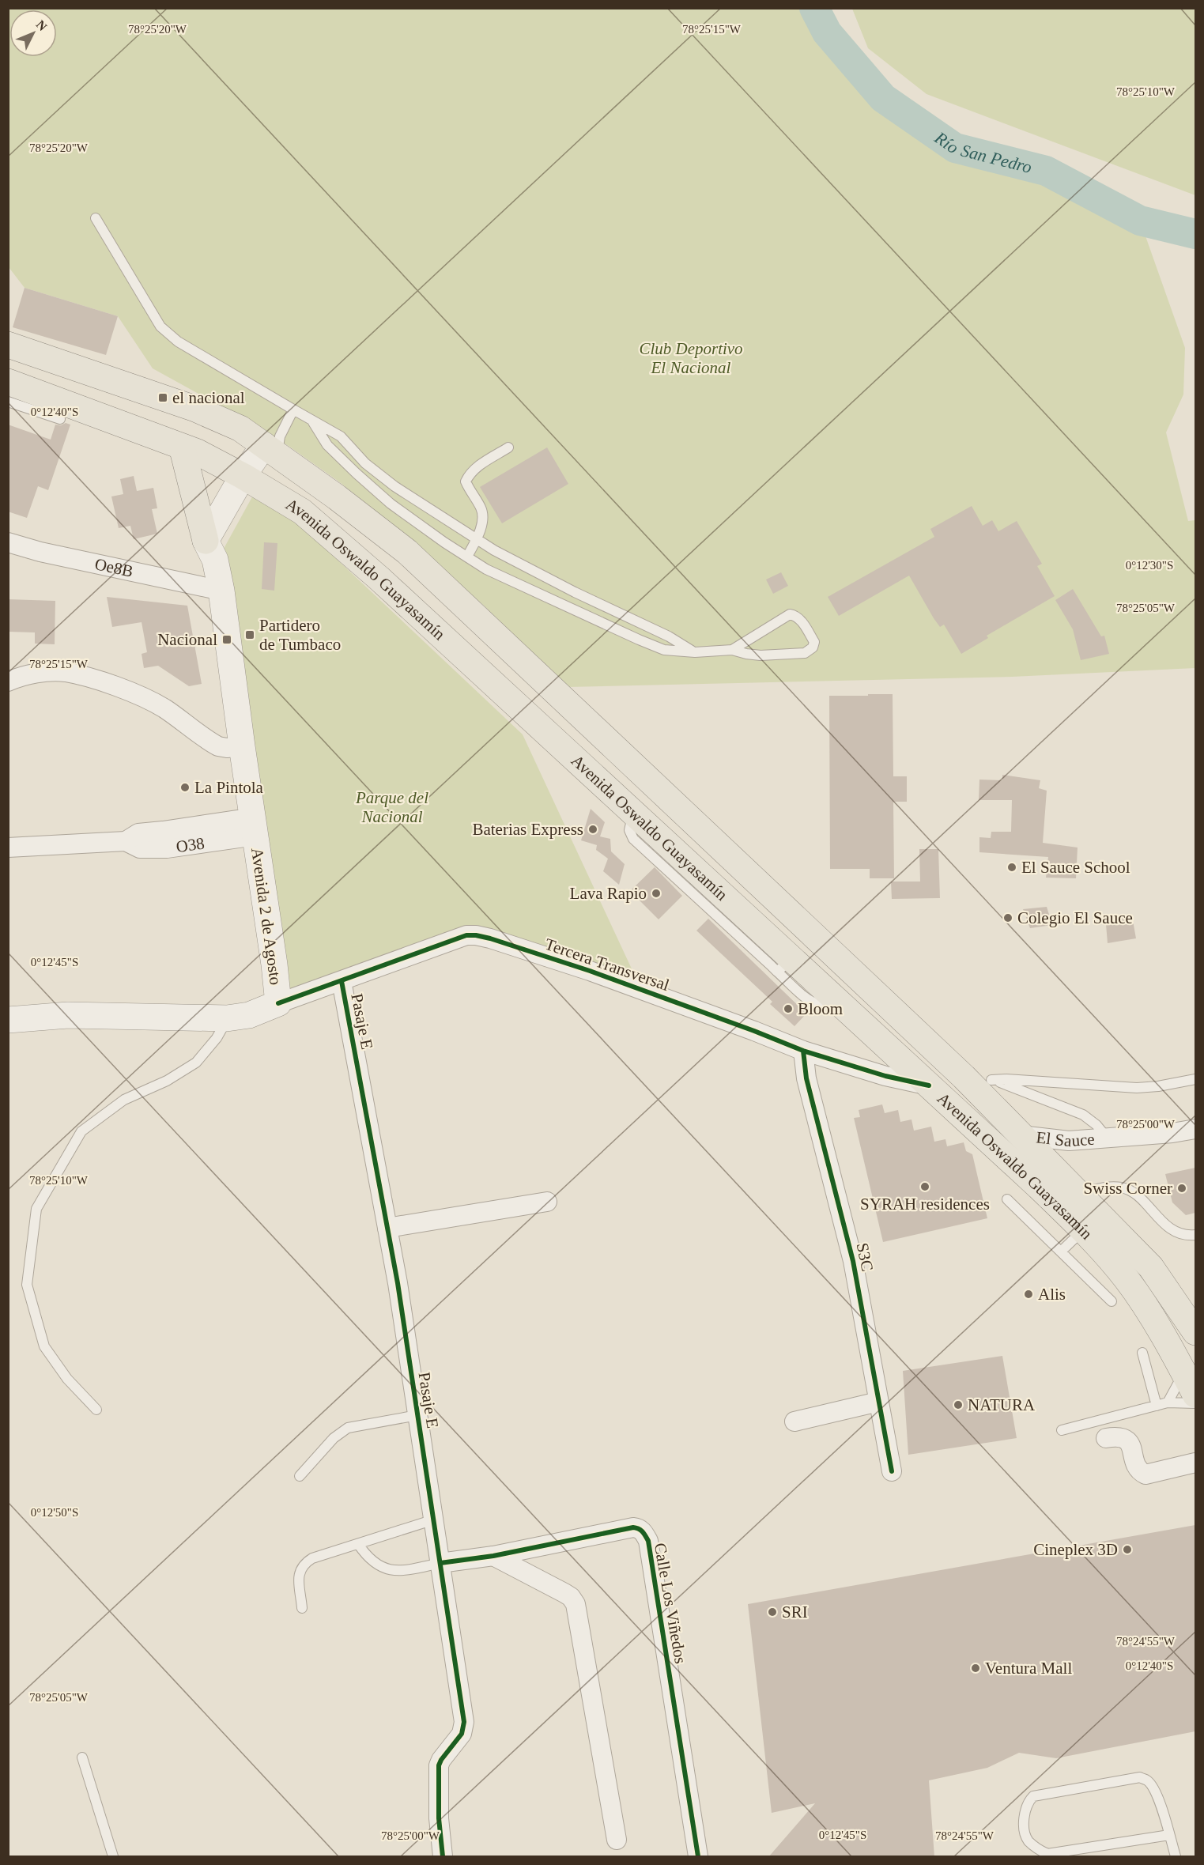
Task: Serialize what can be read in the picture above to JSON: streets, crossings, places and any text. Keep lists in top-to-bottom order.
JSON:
{
  "streets": {
    "main road": ["Avenida Oswaldo Guayasamín", "Avenida 2 de Agosto"],
    "street": [
      "Oe8B",
      "O38",
      "Tercera Transversal",
      "Pasaje E",
      "El Sauce",
      "S3C",
      "Calle Los Viñedos"
    ]
  },
  "crossings": [
    ["Oe8B", "Avenida 2 de Agosto"],
    ["Avenida Oswaldo Guayasamín", "Tercera Transversal"],
    ["Avenida Oswaldo Guayasamín", "El Sauce"],
    ["O38", "Avenida 2 de Agosto"],
    ["Avenida 2 de Agosto", "Tercera Transversal"],
    ["Tercera Transversal", "Pasaje E"],
    ["Tercera Transversal", "S3C"],
    ["Pasaje E", "Calle Los Viñedos"]
  ],
  "water": ["Río San Pedro"],
  "parks": ["Club Deportivo El Nacional", "Parque del Nacional"],
  "places": {
    "transit": ["el nacional", "Partidero de Tumbaco", "Nacional"],
    "other": [
      "La Pintola",
      "Baterias Express",
      "El Sauce School",
      "Lava Rapio",
      "Colegio El Sauce",
      "Bloom",
      "SYRAH residences",
      "Swiss Corner",
      "Alis",
      "NATURA",
      "Cineplex 3D",
      "SRI",
      "Ventura Mall"
    ]
  },
  "north": "top right",
  "coordinates": [
    "78°25'20\"W",
    "78°25'15\"W",
    "78°25'10\"W",
    "0°12'40\"S",
    "0°12'30\"S",
    "78°25'05\"W",
    "0°12'45\"S",
    "78°25'00\"W",
    "0°12'50\"S",
    "78°24'55\"W"
  ]
}
